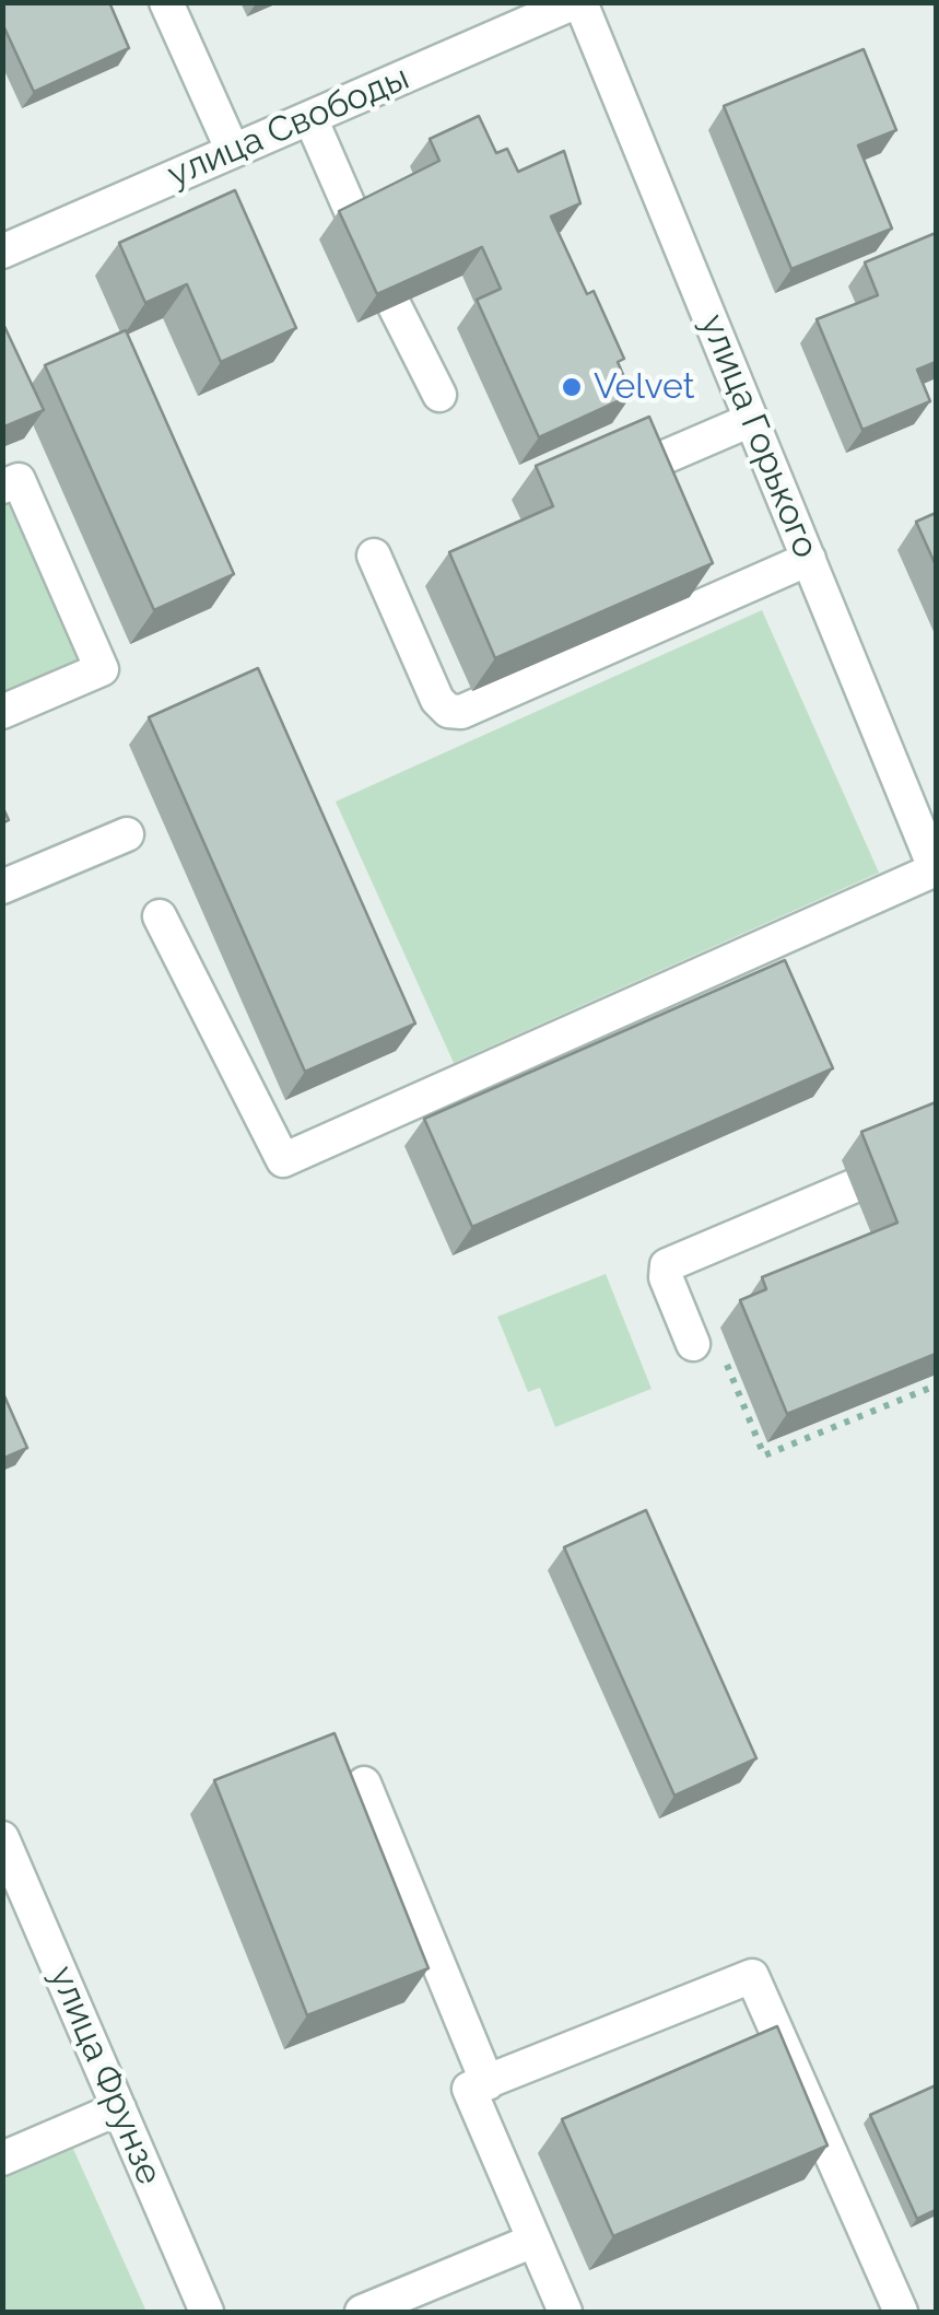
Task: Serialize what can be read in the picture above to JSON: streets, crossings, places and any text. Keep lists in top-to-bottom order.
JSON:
{
  "streets": {
    "street": ["улица Свободы", "улица Горького", "улица Фрунзе"]
  },
  "crossings": [
    ["улица Свободы", "улица Горького"]
  ],
  "places": ["Velvet"]
}
